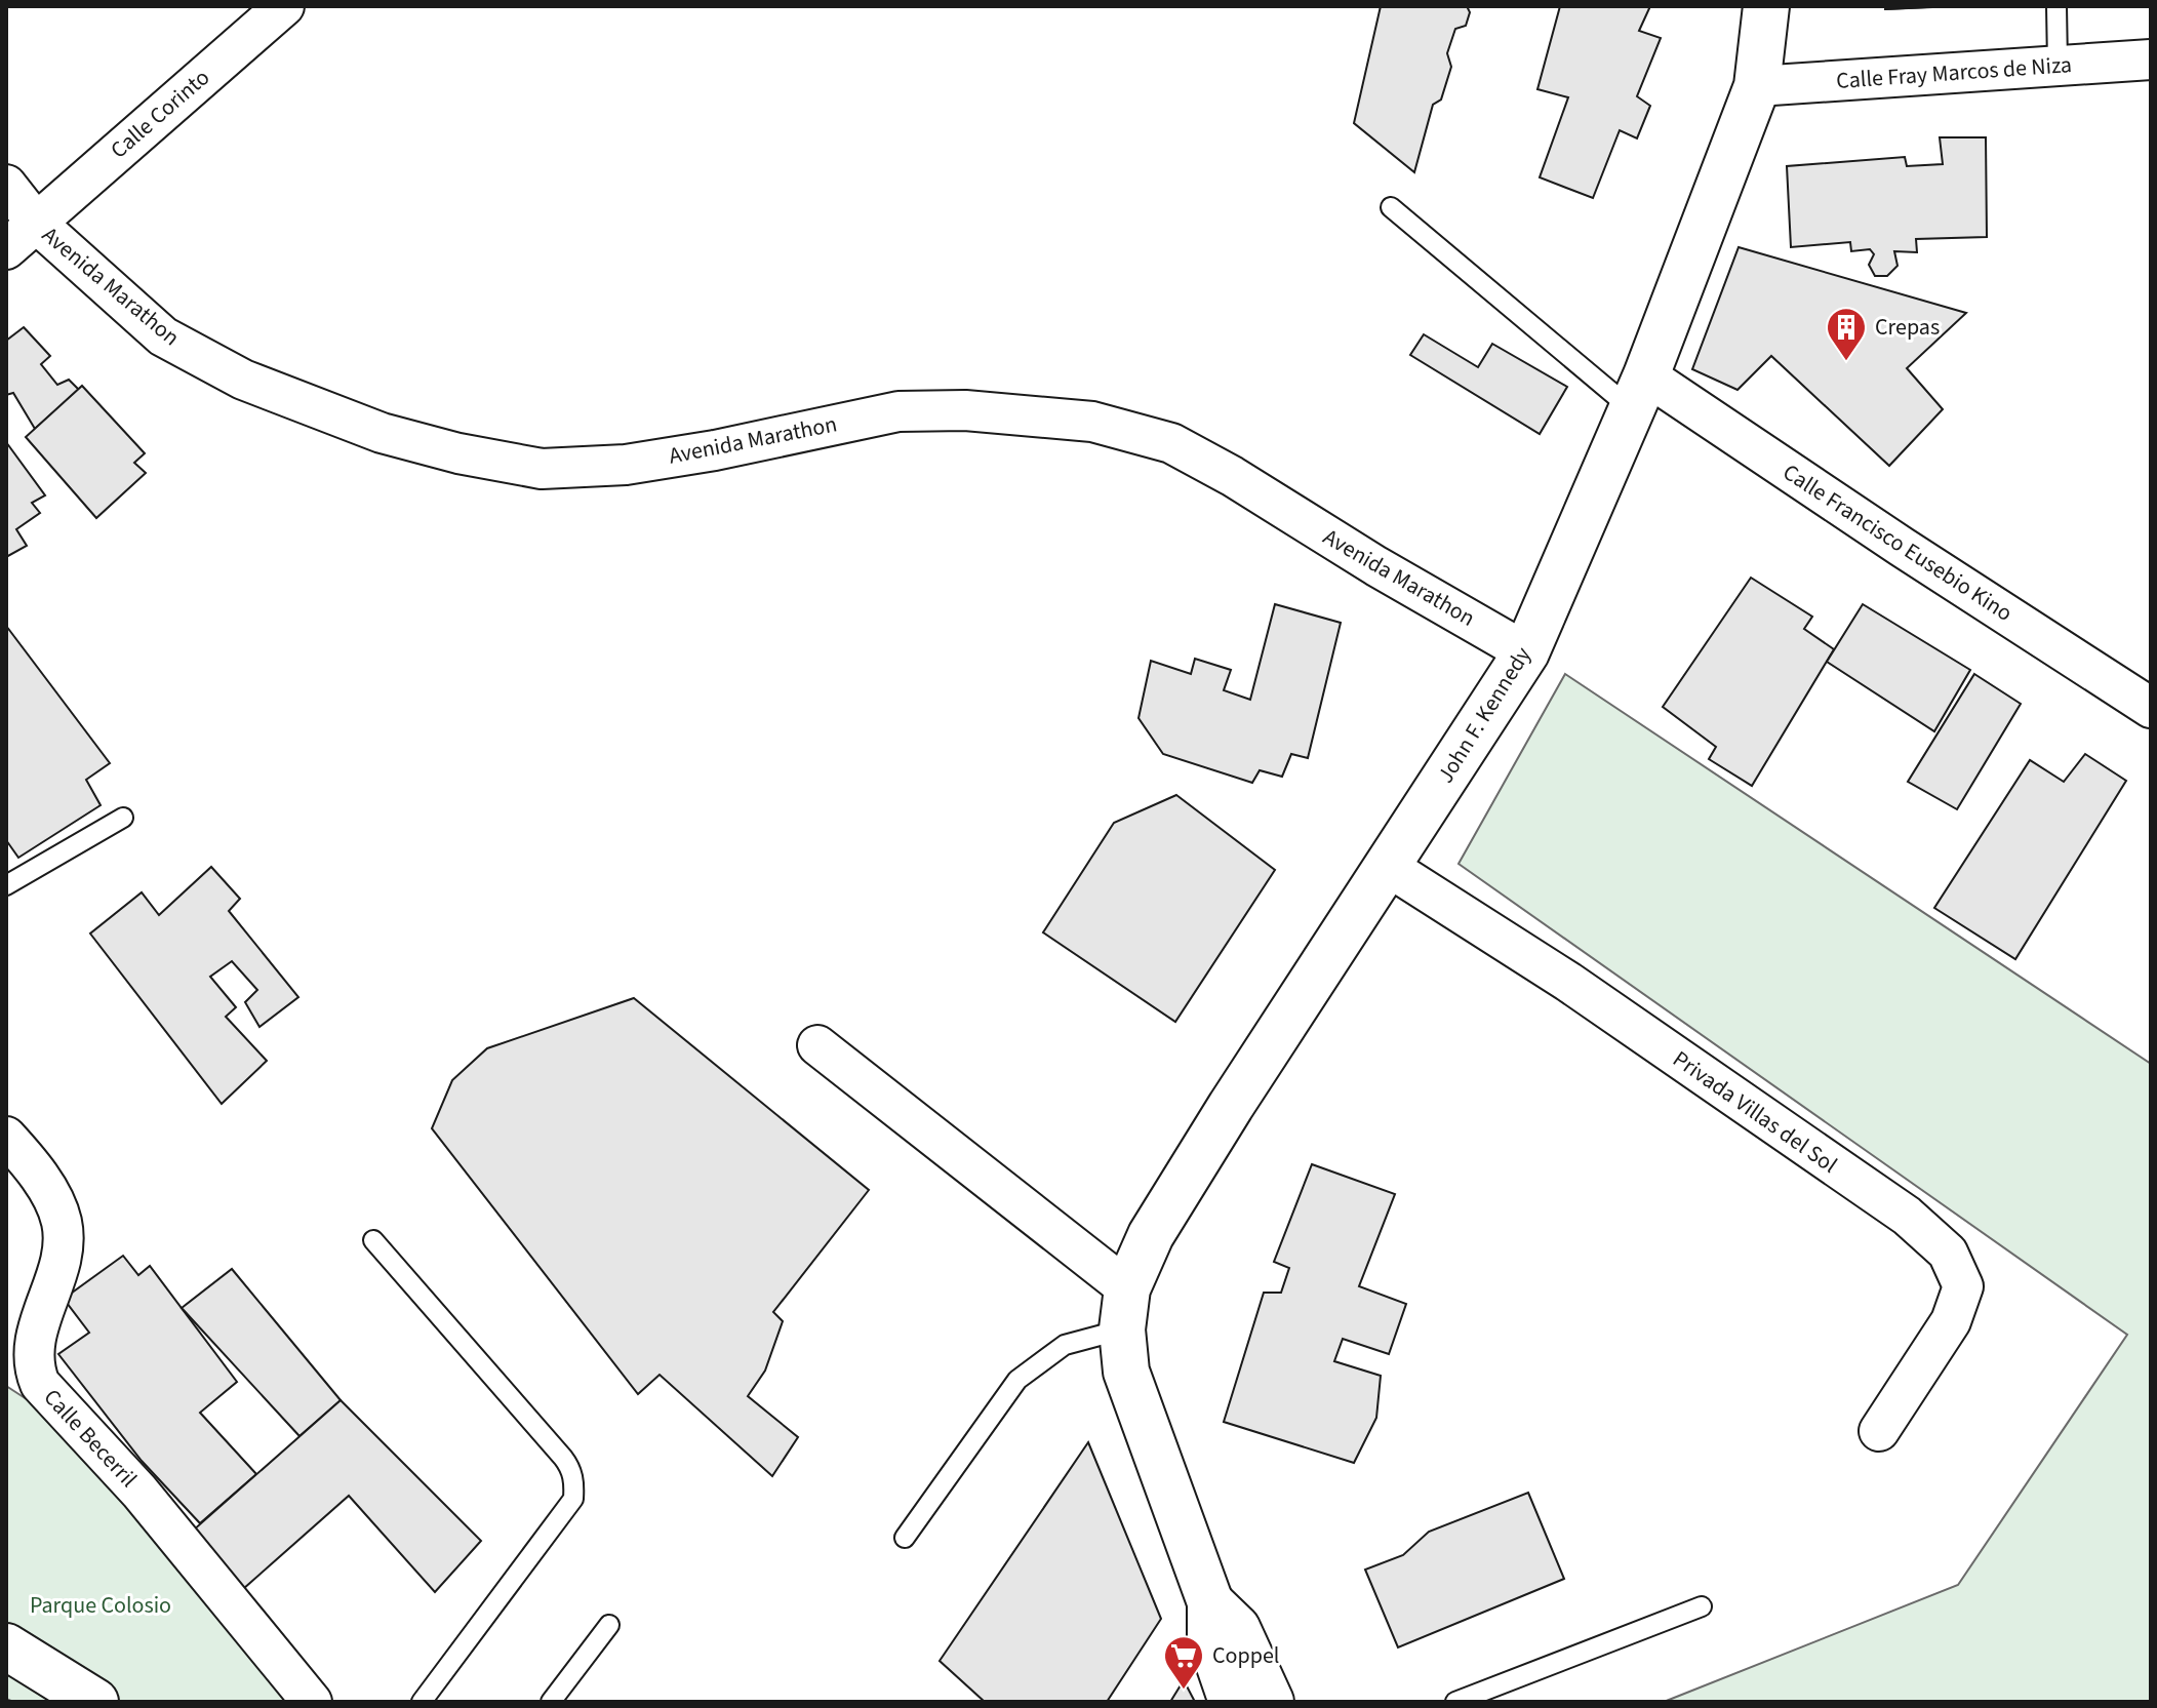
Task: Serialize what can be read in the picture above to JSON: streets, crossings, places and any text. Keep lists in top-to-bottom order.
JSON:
{
  "streets": {
    "main road": ["John F. Kennedy"],
    "street": [
      "Calle Fray Marcos de Niza",
      "Calle Corinto",
      "Avenida Marathon",
      "Calle Francisco Eusebio Kino",
      "Privada Villas del Sol",
      "Calle Becerril"
    ]
  },
  "crossings": [
    ["Calle Fray Marcos de Niza", "John F. Kennedy"],
    ["Calle Corinto", "Avenida Marathon"],
    ["Avenida Marathon", "John F. Kennedy"],
    ["Calle Francisco Eusebio Kino", "John F. Kennedy"],
    ["John F. Kennedy", "Privada Villas del Sol"]
  ],
  "parks": ["Parque Colosio"],
  "places": {
    "building": ["Crepas"],
    "supermarket": ["Coppel"]
  }
}
